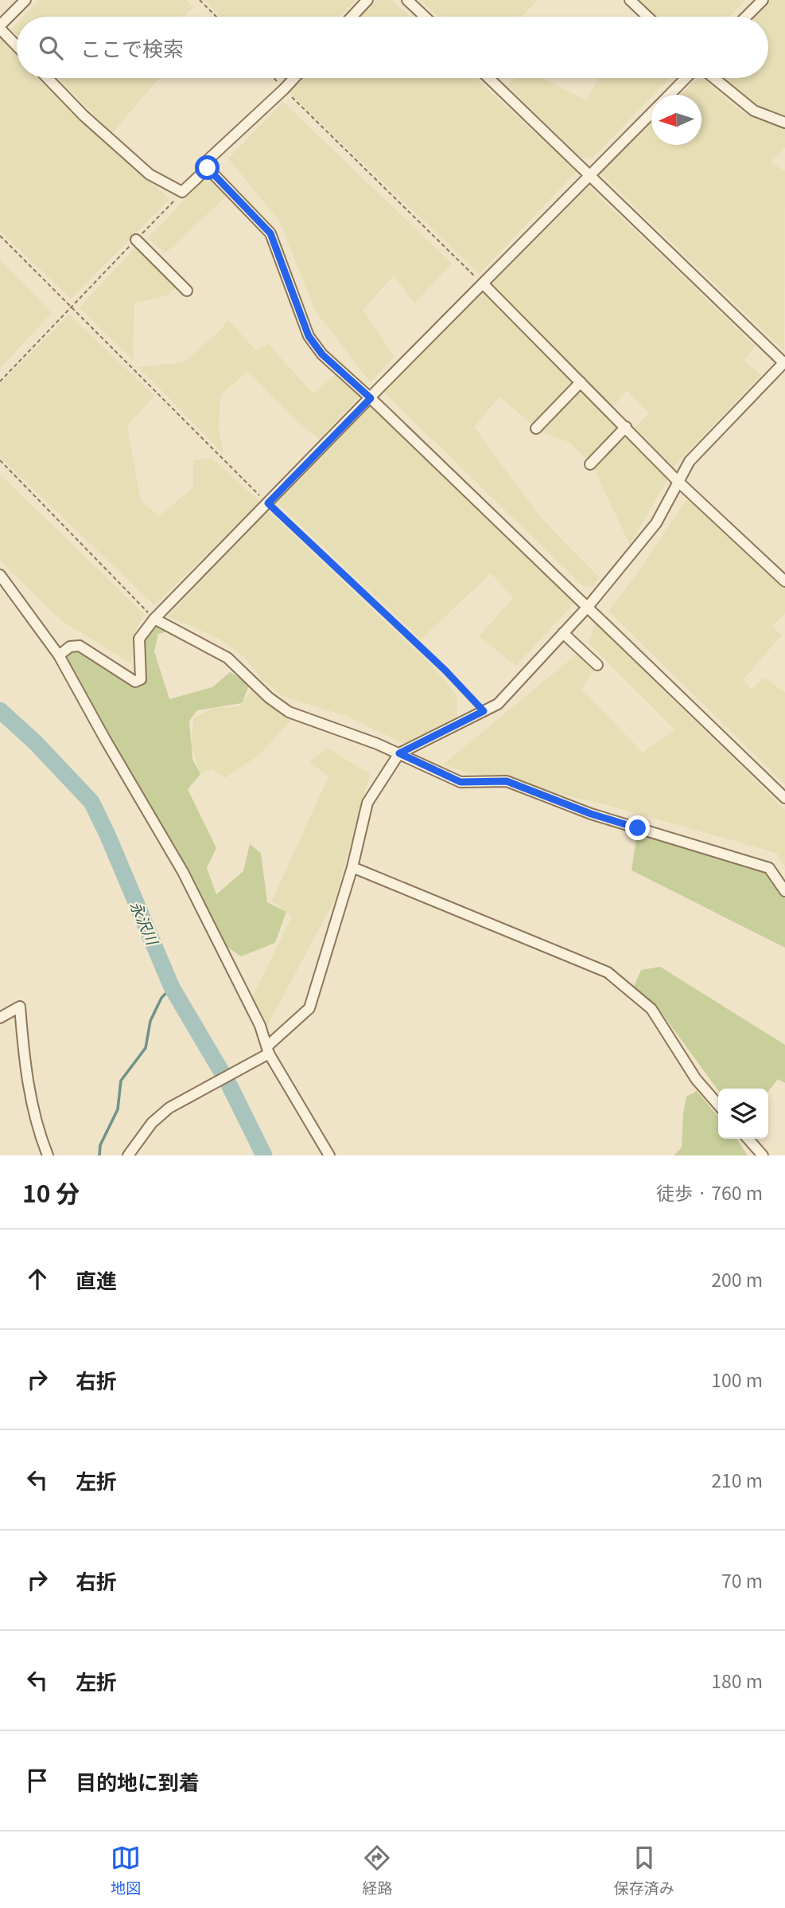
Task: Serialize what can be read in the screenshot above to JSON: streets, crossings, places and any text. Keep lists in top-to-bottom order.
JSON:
{
  "water": ["永沢川"],
  "north": "left",
  "page": {
    "search": "ここで検索",
    "heading": ["10 分", "徒歩 · 760 m"],
    "list": [
      ["直進", "200 m"],
      ["右折", "100 m"],
      ["左折", "210 m"],
      ["右折", "70 m"],
      ["左折", "180 m"],
      "目的地に到着"
    ],
    "nav": ["地図", "経路", "保存済み"]
  }
}
